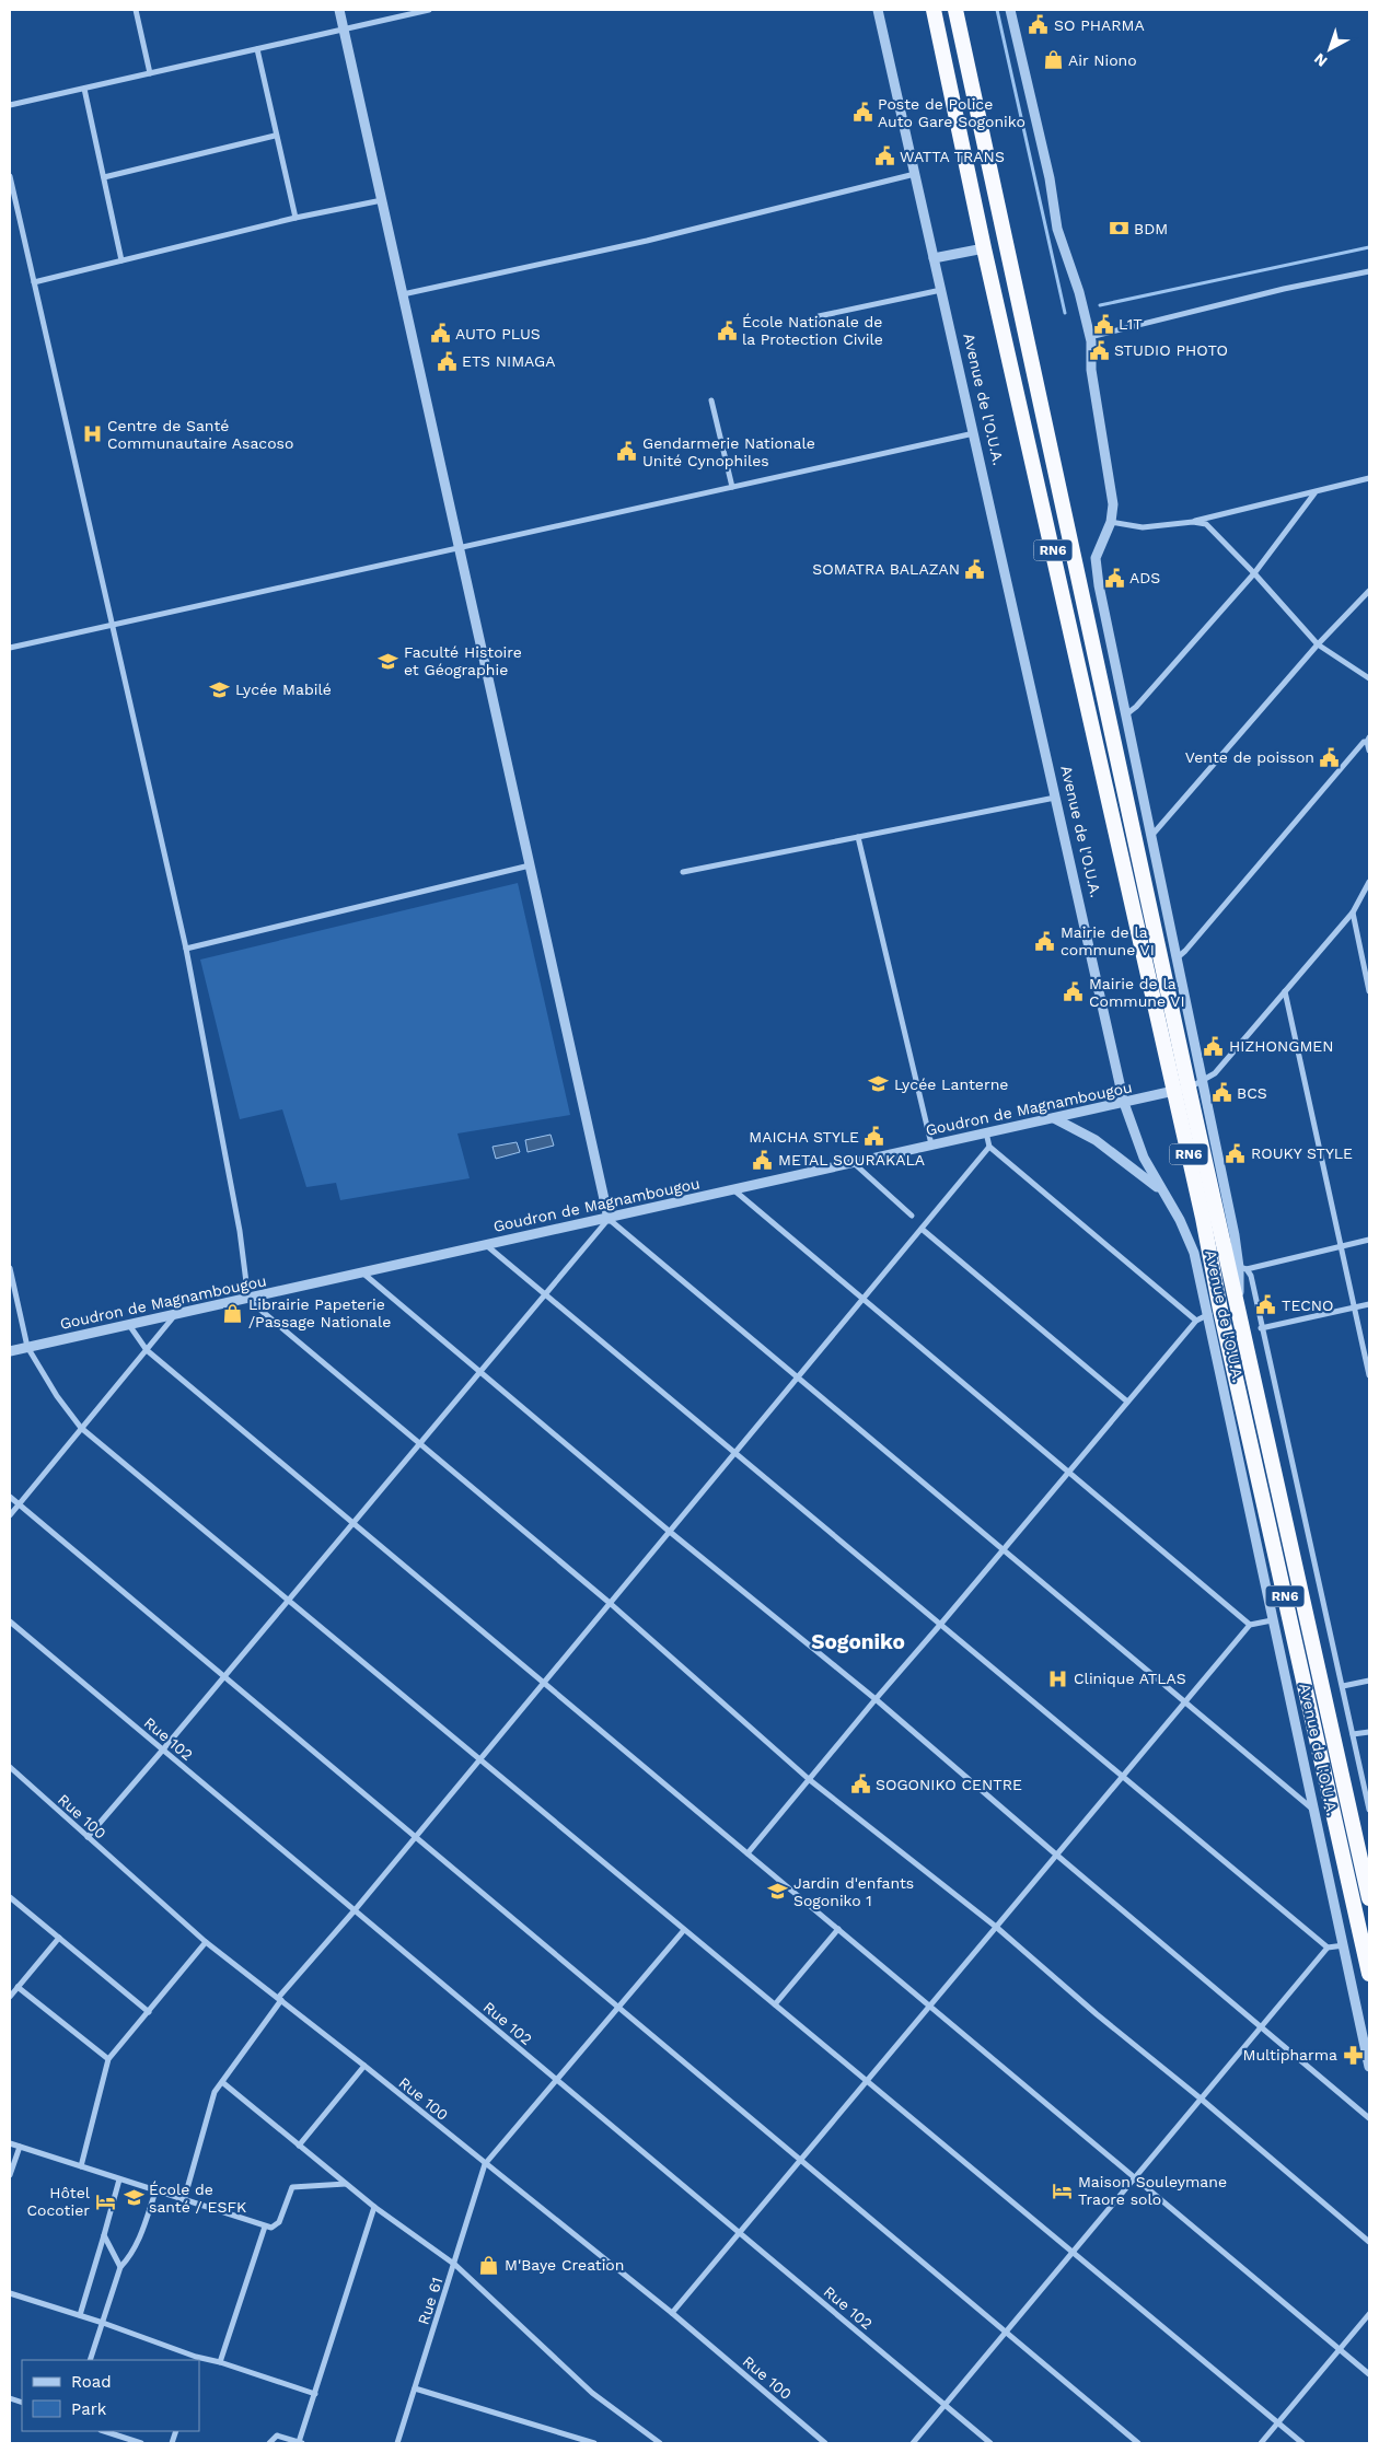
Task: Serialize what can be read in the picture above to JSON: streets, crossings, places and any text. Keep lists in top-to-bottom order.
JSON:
{
  "streets": {
    "highway": ["Avenue de l'O.U.A.", "RN6"],
    "street": [
      "Goudron de Magnambougou",
      "Rue 102",
      "Rue 100",
      "Rue 61"
    ]
  },
  "crossings": [
    ["Avenue de l'O.U.A.", "Goudron de Magnambougou"],
    ["Rue 100", "Rue 61"]
  ],
  "districts": ["Sogoniko"],
  "places": {
    "public building": [
      "SO PHARMA",
      "Poste de Police Auto Gare Sogoniko",
      "WATTA TRANS",
      "L1T",
      "École Nationale de la Protection Civile",
      "AUTO PLUS",
      "STUDIO PHOTO",
      "ETS NIMAGA",
      "Gendarmerie Nationale Unité Cynophiles",
      "SOMATRA BALAZAN",
      "ADS",
      "Vente de poisson",
      "Mairie de la commune VI",
      "Mairie de la Commune VI",
      "HIZHONGMEN",
      "BCS",
      "MAICHA STYLE",
      "ROUKY STYLE",
      "METAL SOURAKALA",
      "TECNO",
      "SOGONIKO CENTRE"
    ],
    "shop": ["Air Niono", "Librairie Papeterie /Passage Nationale", "M'Baye Creation"],
    "bank": ["BDM"],
    "hospital": ["Centre de Santé Communautaire Asacoso", "Clinique ATLAS"],
    "school or university": [
      "Faculté Histoire et Géographie",
      "Lycée Mabilé",
      "Lycée Lanterne",
      "Jardin d'enfants Sogoniko 1",
      "École de santé / ESFK"
    ],
    "pharmacy": ["Multipharma"],
    "hotel": ["Maison Souleymane Traore solo", "Hôtel Cocotier"]
  },
  "legend": ["Road", "Park"],
  "north": "bottom left"
}
